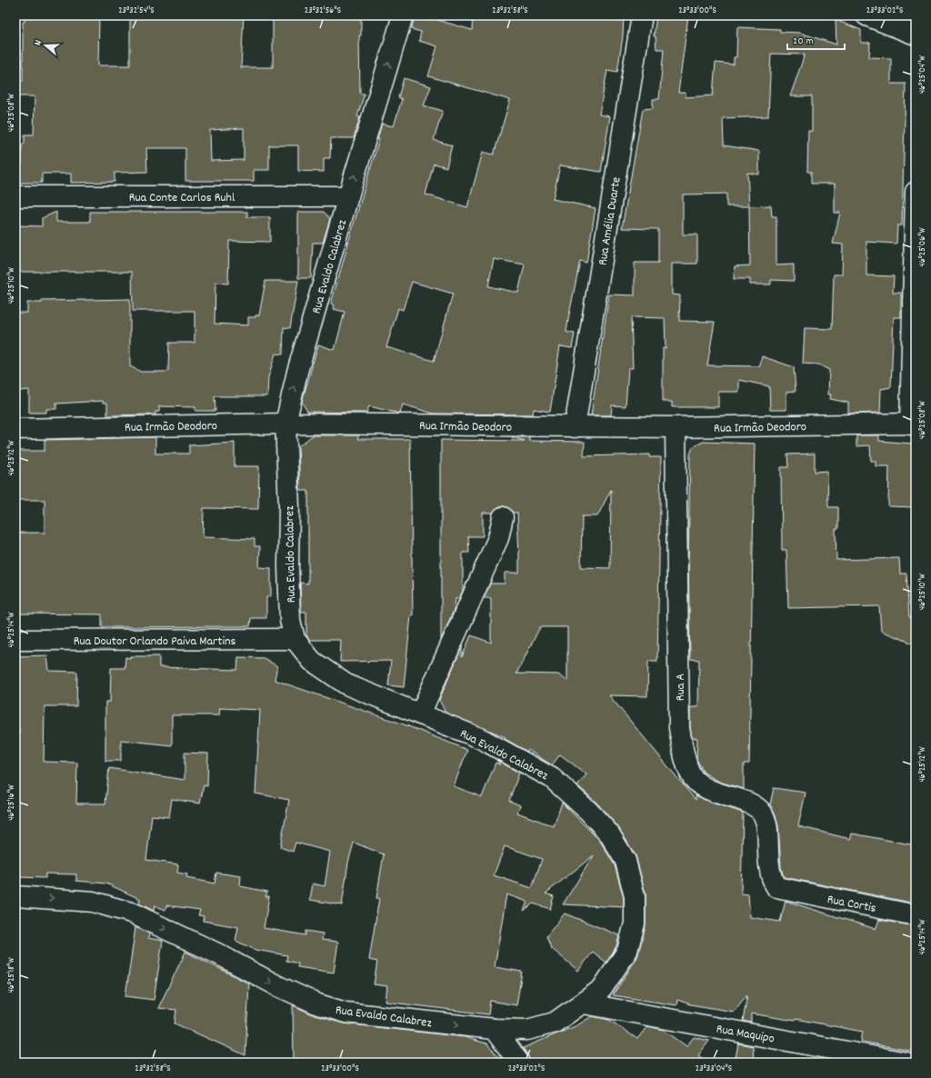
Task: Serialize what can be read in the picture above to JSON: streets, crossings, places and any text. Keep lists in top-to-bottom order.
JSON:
{
  "streets": {
    "street": [
      "Rua Conte Carlos Ruhl",
      "Rua Amélia Duarte",
      "Rua Evaldo Calabrez",
      "Rua Irmão Deodoro",
      "Rua Doutor Orlando Paiva Martins",
      "Rua A",
      "Rua Cortis",
      "Rua Maquipo"
    ]
  },
  "crossings": [
    ["Rua Conte Carlos Ruhl", "Rua Evaldo Calabrez"],
    ["Rua Amélia Duarte", "Rua Irmão Deodoro"],
    ["Rua Evaldo Calabrez", "Rua Irmão Deodoro"],
    ["Rua Evaldo Calabrez", "Rua Doutor Orlando Paiva Martins"],
    ["Rua Evaldo Calabrez", "Rua Maquipo"],
    ["Rua Irmão Deodoro", "Rua A"],
    ["Rua A", "Rua Cortis"]
  ],
  "scale_bar": "20 m",
  "north": "left",
  "coordinates": [
    "23°32'54\"S",
    "23°32'56\"S",
    "23°32'58\"S",
    "23°33'00\"S",
    "23°33'02\"S",
    "46°25'04\"W",
    "46°25'08\"W",
    "46°25'06\"W",
    "46°25'10\"W",
    "46°25'12\"W",
    "46°25'14\"W",
    "46°25'16\"W",
    "46°25'18\"W",
    "23°33'04\"S"
  ]
}
